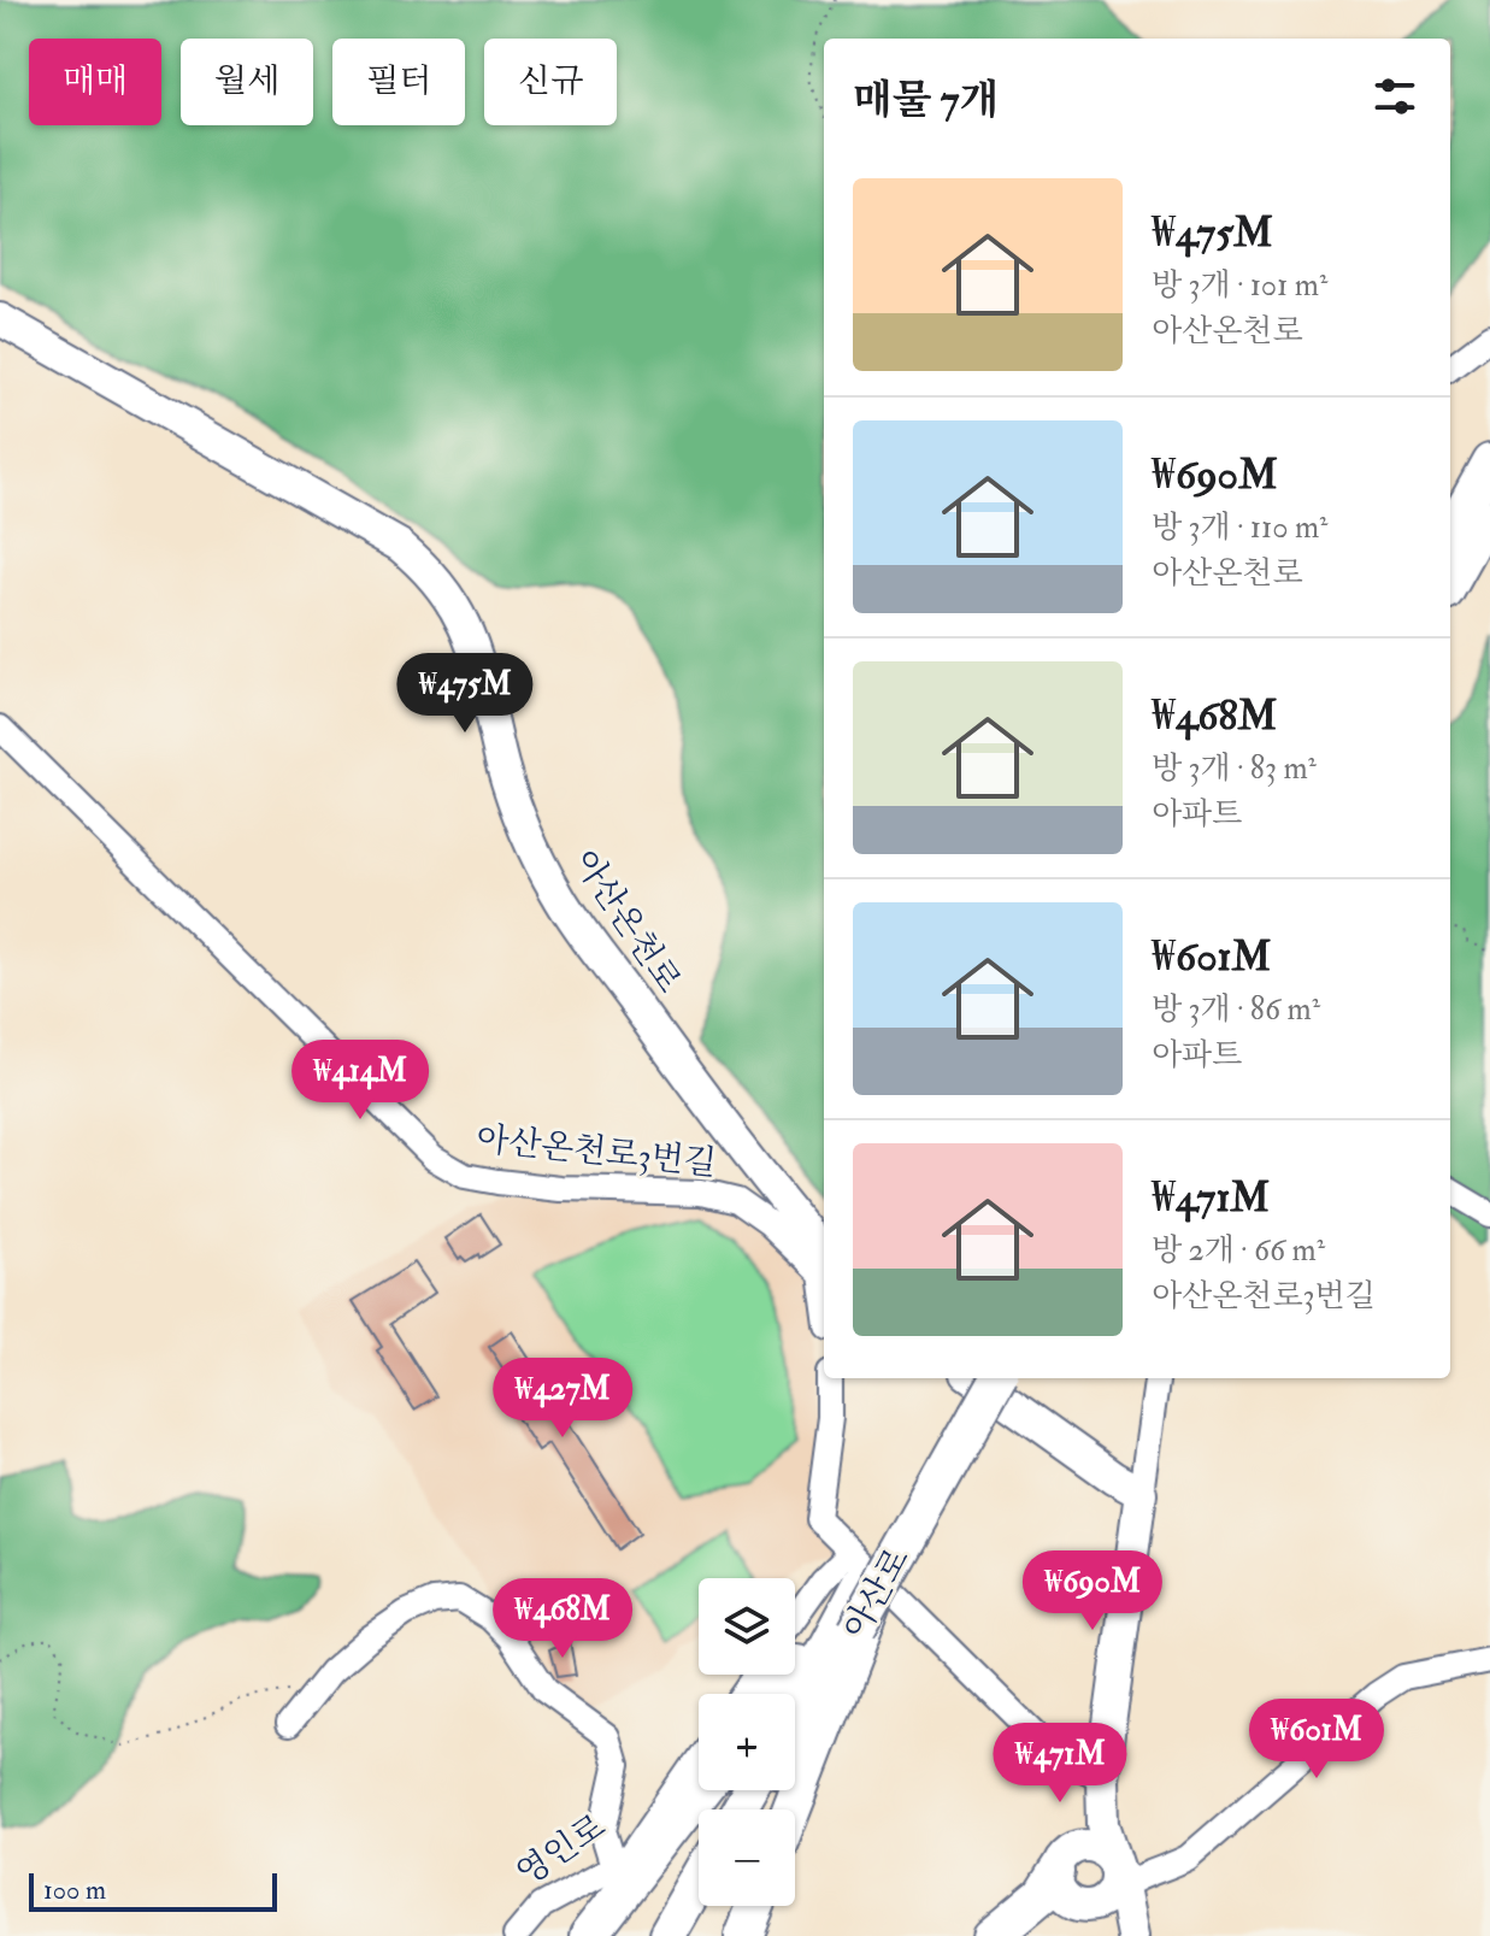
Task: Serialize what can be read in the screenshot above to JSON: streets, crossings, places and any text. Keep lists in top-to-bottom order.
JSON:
{
  "streets": {
    "highway": ["아산로"],
    "main road": ["아산온천로"],
    "street": ["아산온천로3번길", "영인로"]
  },
  "scale_bar": "100 m",
  "page": {
    "chip": [
      "매매",
      "월세",
      "필터",
      "신규"
    ],
    "heading": "매물 7개",
    "list": [
      {
        "name": "₩475M",
        "note": "방 3개 · 101 m² · 아산온천로"
      },
      {
        "name": "₩690M",
        "note": "방 3개 · 110 m² · 아산온천로"
      },
      {
        "name": "₩468M",
        "note": "방 3개 · 83 m² · 아파트"
      },
      {
        "name": "₩601M",
        "note": "방 3개 · 86 m² · 아파트"
      },
      {
        "name": "₩471M",
        "note": "방 2개 · 66 m² · 아산온천로3번길"
      }
    ],
    "price": [
      "₩475M",
      "₩414M",
      "₩427M",
      "₩690M",
      "₩468M",
      "₩601M",
      "₩471M"
    ],
    "map_buttons": ["+", "−"],
    "scale": "100 m"
  }
}
